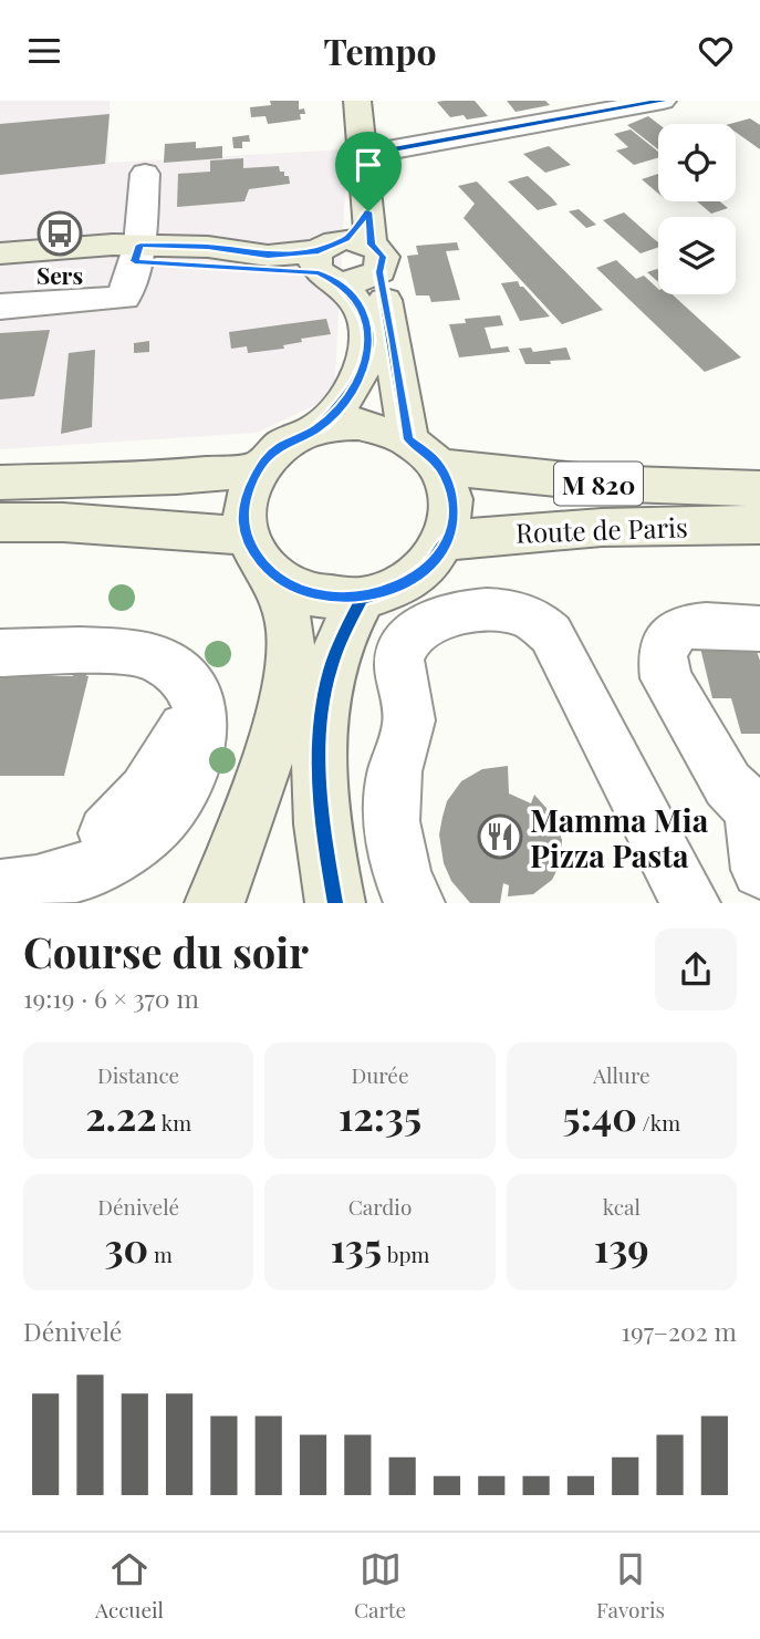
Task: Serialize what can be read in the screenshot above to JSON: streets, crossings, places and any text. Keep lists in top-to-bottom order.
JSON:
{
  "streets": {
    "main road": ["M 820", "Route de Paris"]
  },
  "places": {
    "bus stop": ["Sers"],
    "restaurant": ["Mamma Mia Pizza Pasta"]
  },
  "page": {
    "header": "Tempo",
    "heading": ["Course du soir", "19:19 · 6 × 370 m"],
    "stats": [
      ["Distance", "2.22 km"],
      ["Durée", "12:35"],
      ["Allure", "5:40 /km"],
      ["Dénivelé", "30 m"],
      ["Cardio", "135 bpm"],
      ["kcal", "139"]
    ],
    "chart": ["Dénivelé", "197–202 m"],
    "tabs": ["Accueil", "Carte", "Favoris"]
  }
}
